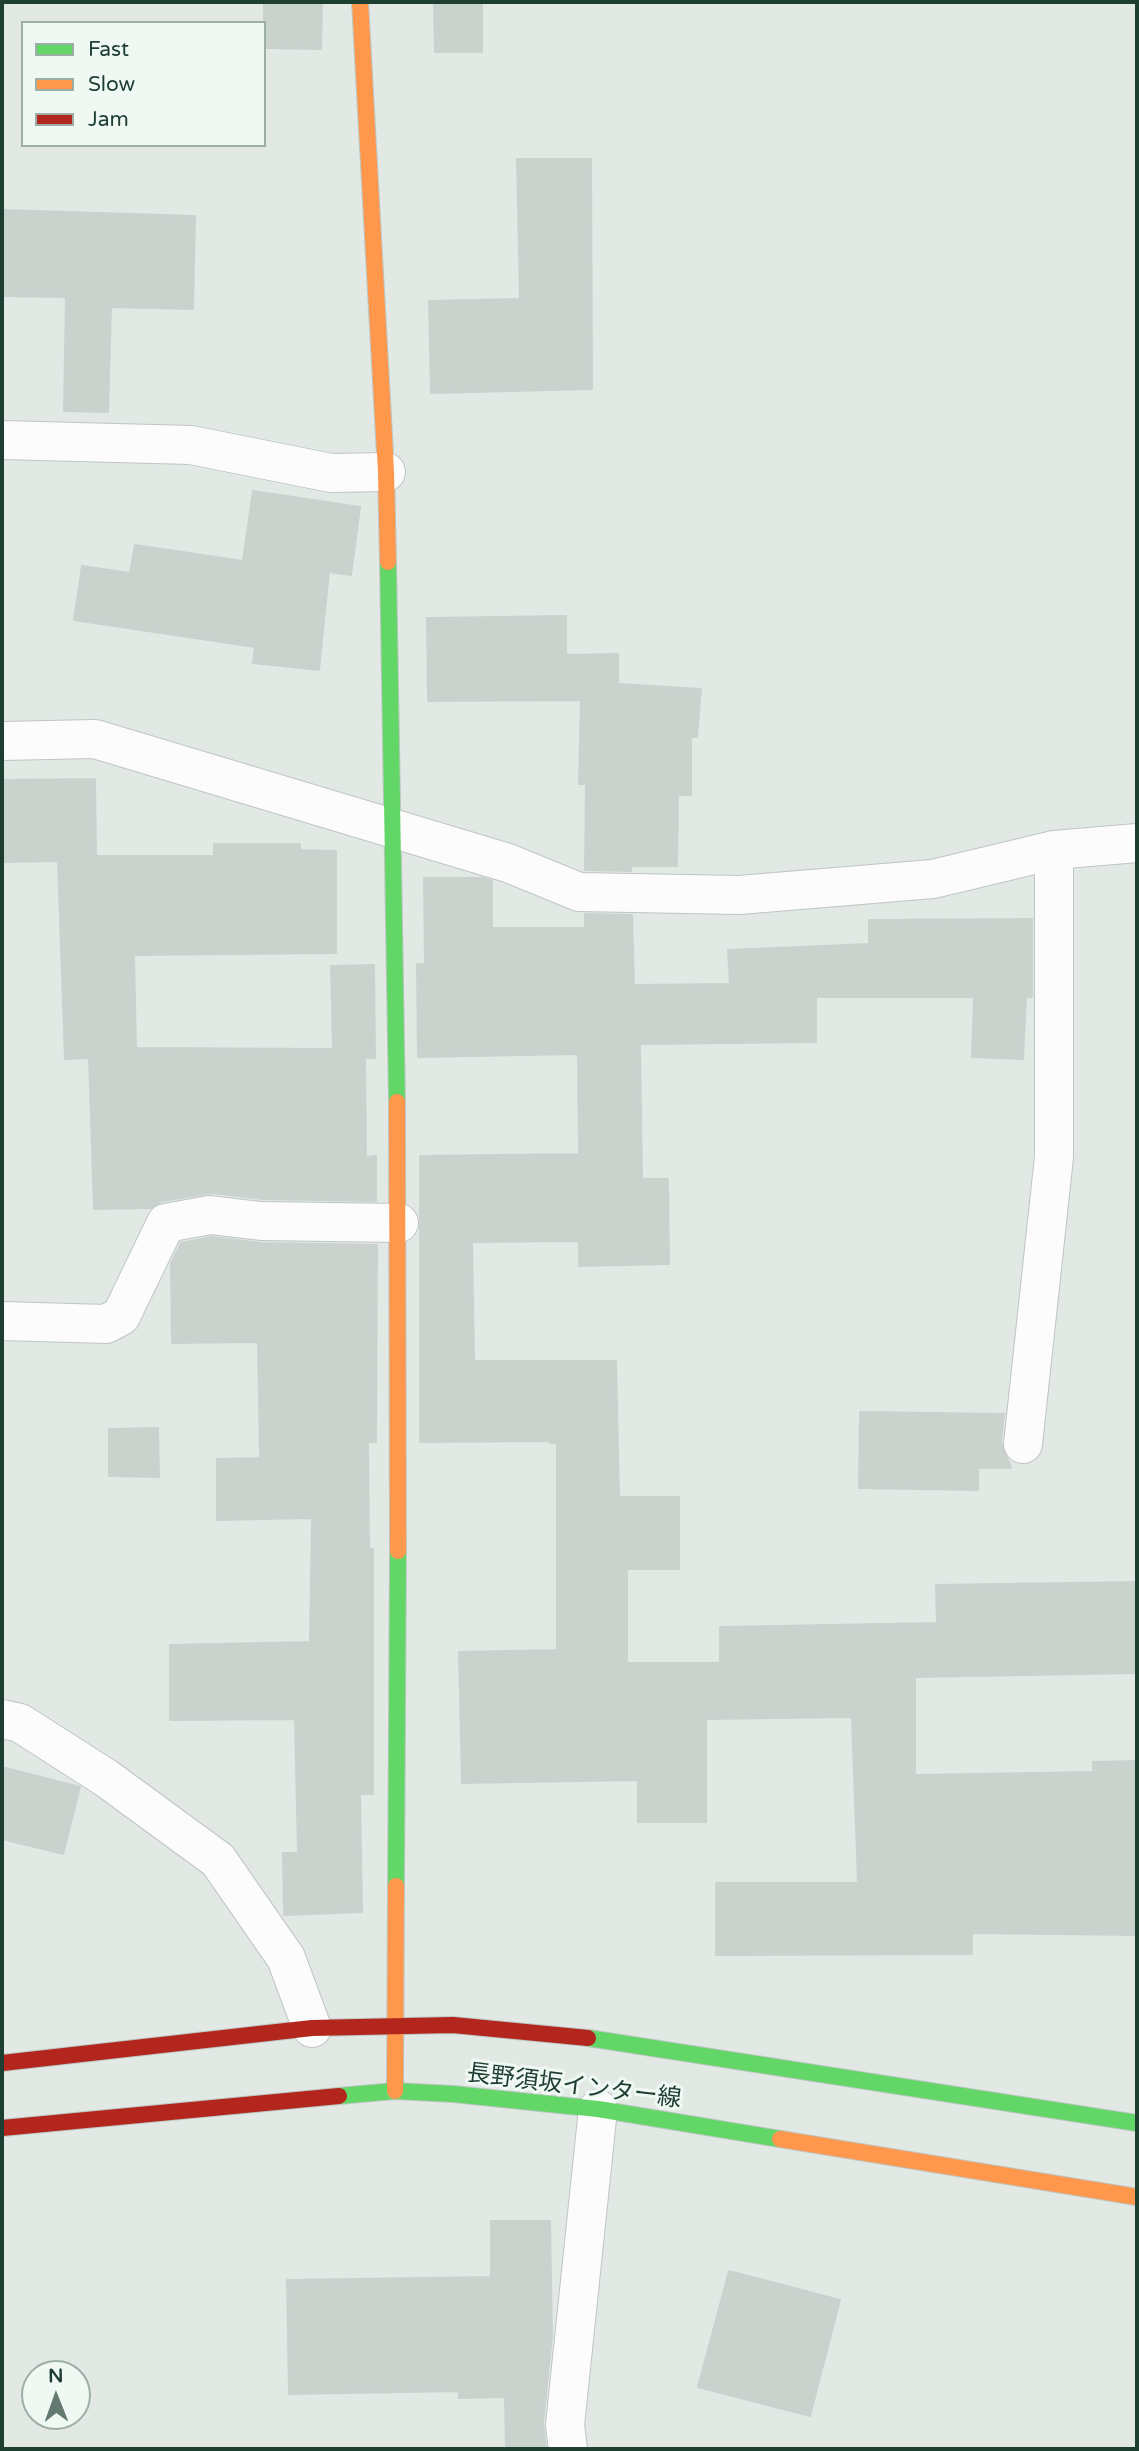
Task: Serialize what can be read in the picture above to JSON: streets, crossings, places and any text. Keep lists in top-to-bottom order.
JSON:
{
  "streets": {
    "main road": ["長野須坂インター線"]
  },
  "legend": ["Fast", "Slow", "Jam"],
  "north": "top"
}
